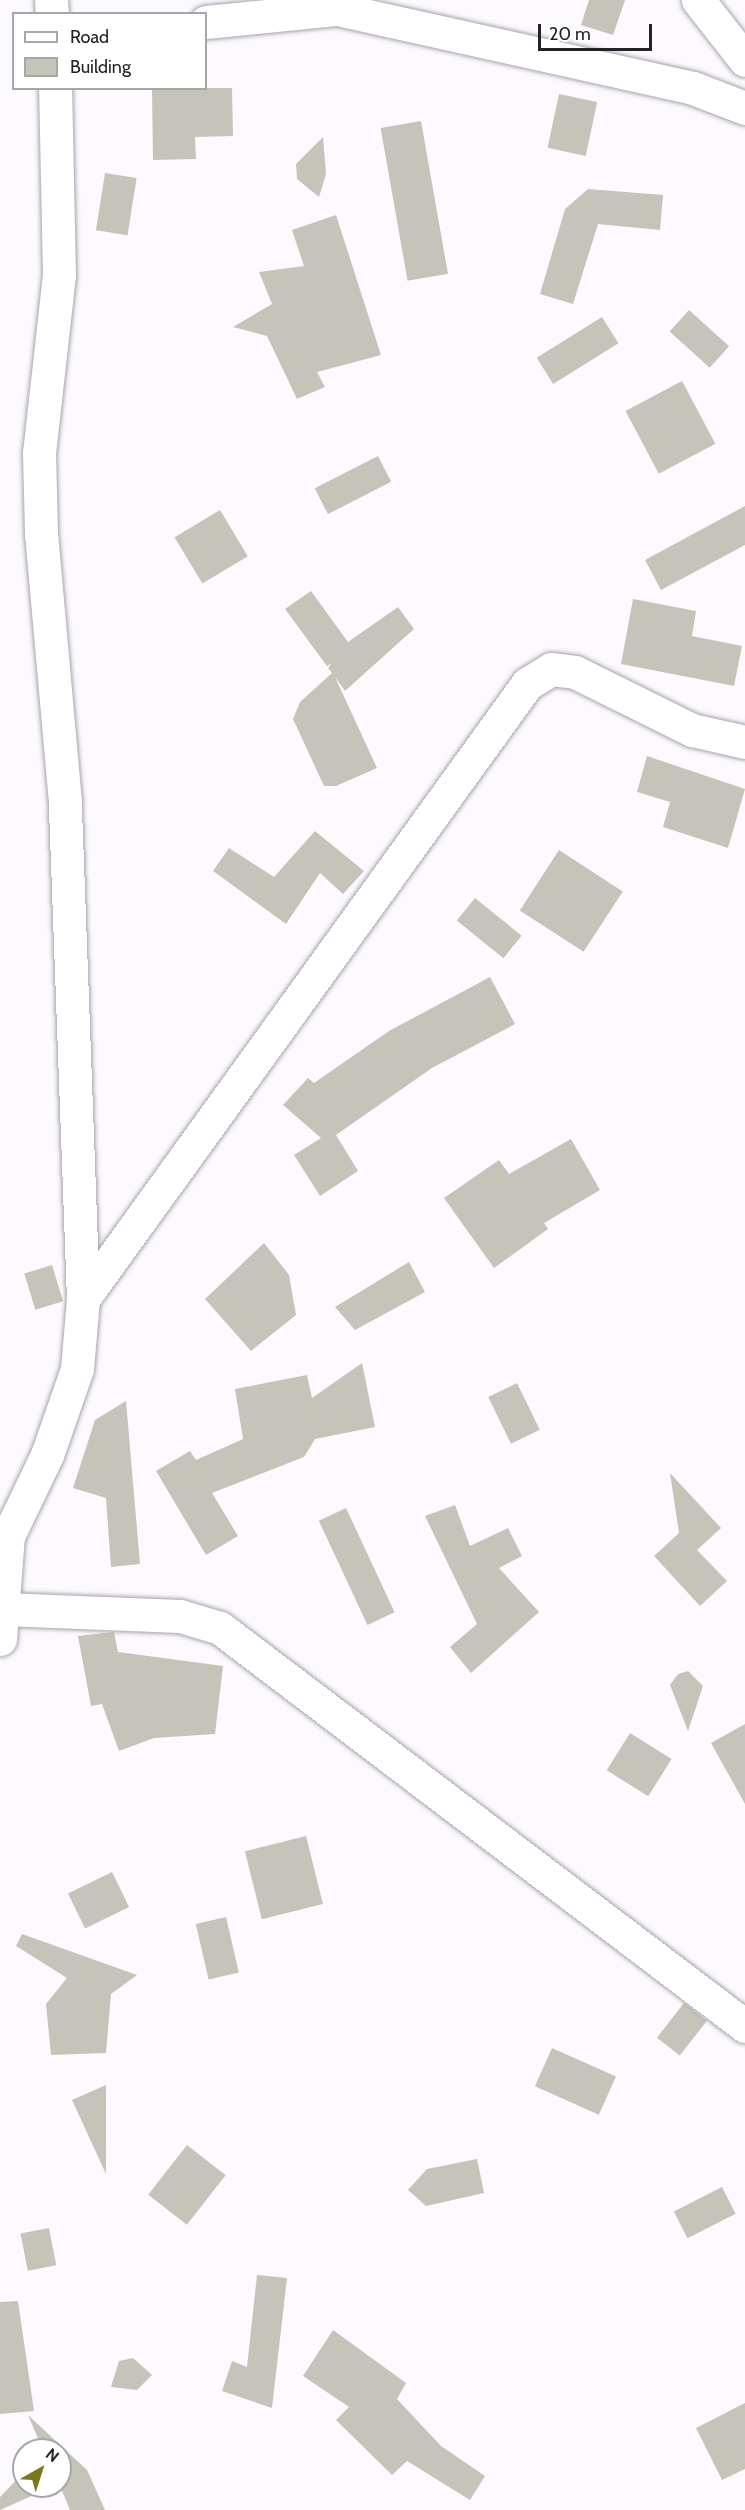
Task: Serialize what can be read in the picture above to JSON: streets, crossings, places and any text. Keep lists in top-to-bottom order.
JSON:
{
  "legend": ["Road", "Building"],
  "scale_bar": "20 m",
  "north": "top right"
}
